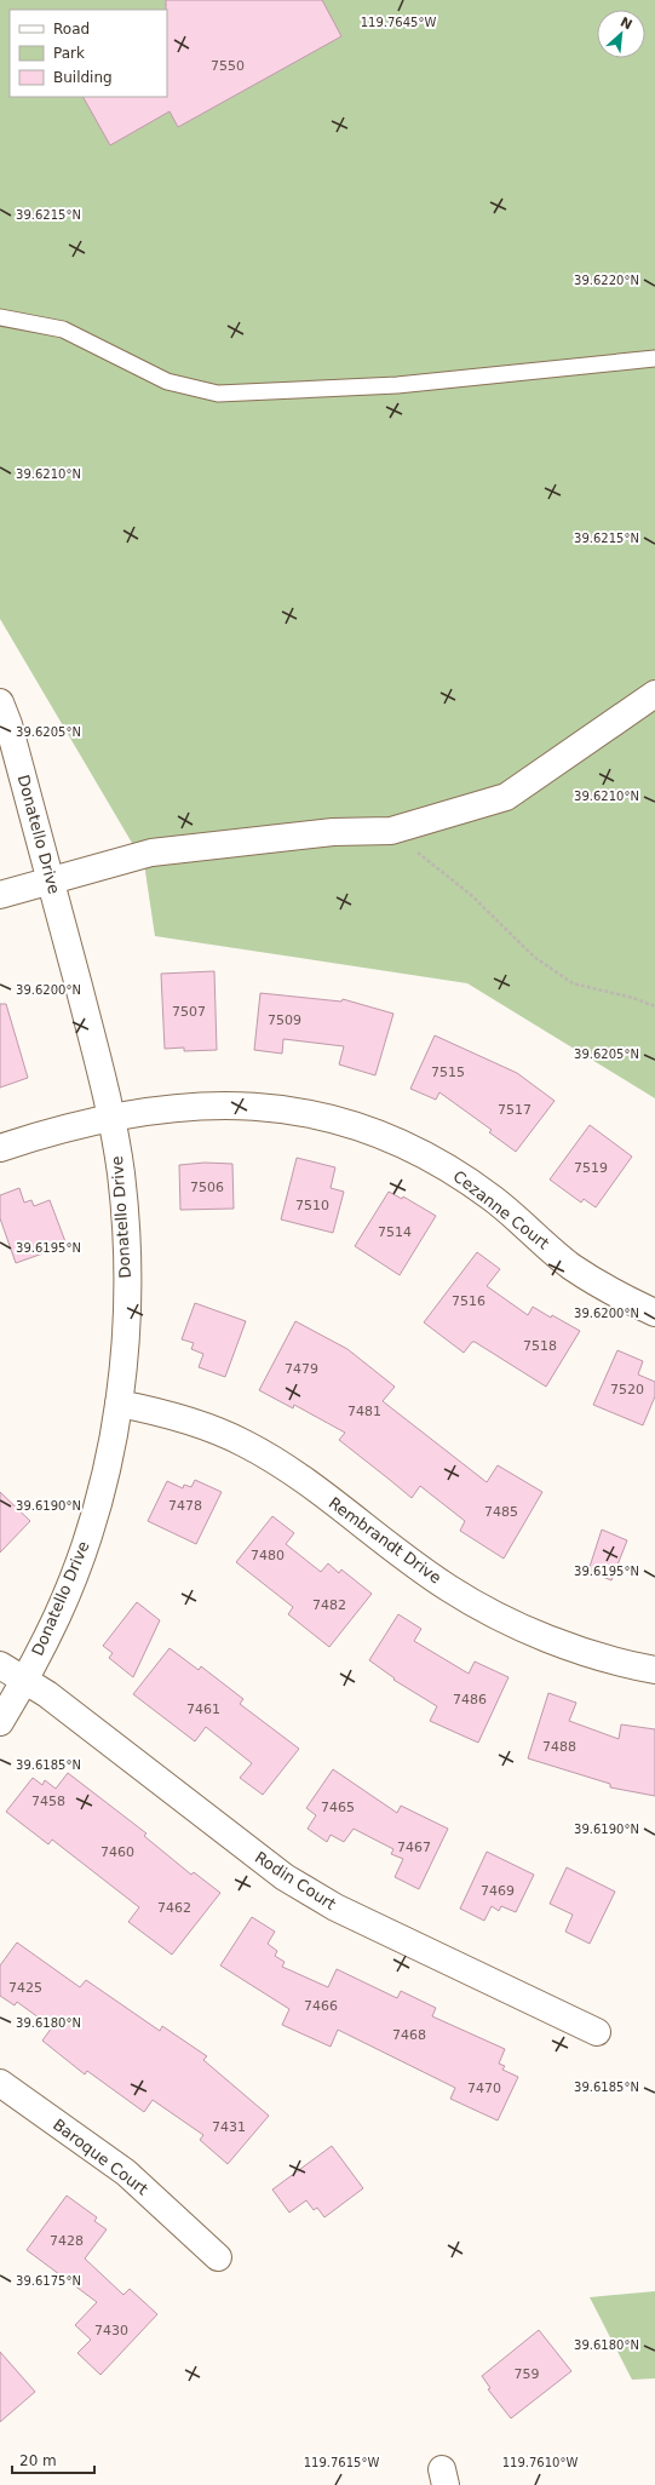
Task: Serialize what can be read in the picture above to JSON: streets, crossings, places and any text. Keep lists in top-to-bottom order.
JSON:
{
  "streets": {
    "street": [
      "Donatello Drive",
      "Cezanne Court",
      "Rembrandt Drive",
      "Rodin Court",
      "Baroque Court"
    ]
  },
  "crossings": [
    ["Donatello Drive", "Cezanne Court"],
    ["Donatello Drive", "Rembrandt Drive"],
    ["Donatello Drive", "Rodin Court"]
  ],
  "house_numbers": [
    "7550",
    "7507",
    "7509",
    "7515",
    "7517",
    "7519",
    "7506",
    "7510",
    "7514",
    "7516",
    "7518",
    "7479",
    "7520",
    "7481",
    "7478",
    "7485",
    "7480",
    "7482",
    "7486",
    "7461",
    "7488",
    "7458",
    "7465",
    "7467",
    "7460",
    "7469",
    "7462",
    "7425",
    "7466",
    "7468",
    "7470",
    "7431",
    "7428",
    "7430",
    "759"
  ],
  "legend": ["Road", "Park", "Building"],
  "scale_bar": "20 m",
  "north": "top right",
  "coordinates": [
    "119.7645°W",
    "39.6215°N",
    "39.6220°N",
    "39.6210°N",
    "39.6205°N",
    "39.6200°N",
    "39.6195°N",
    "39.6190°N",
    "39.6185°N",
    "39.6180°N",
    "39.6175°N",
    "119.7615°W",
    "119.7610°W"
  ]
}
